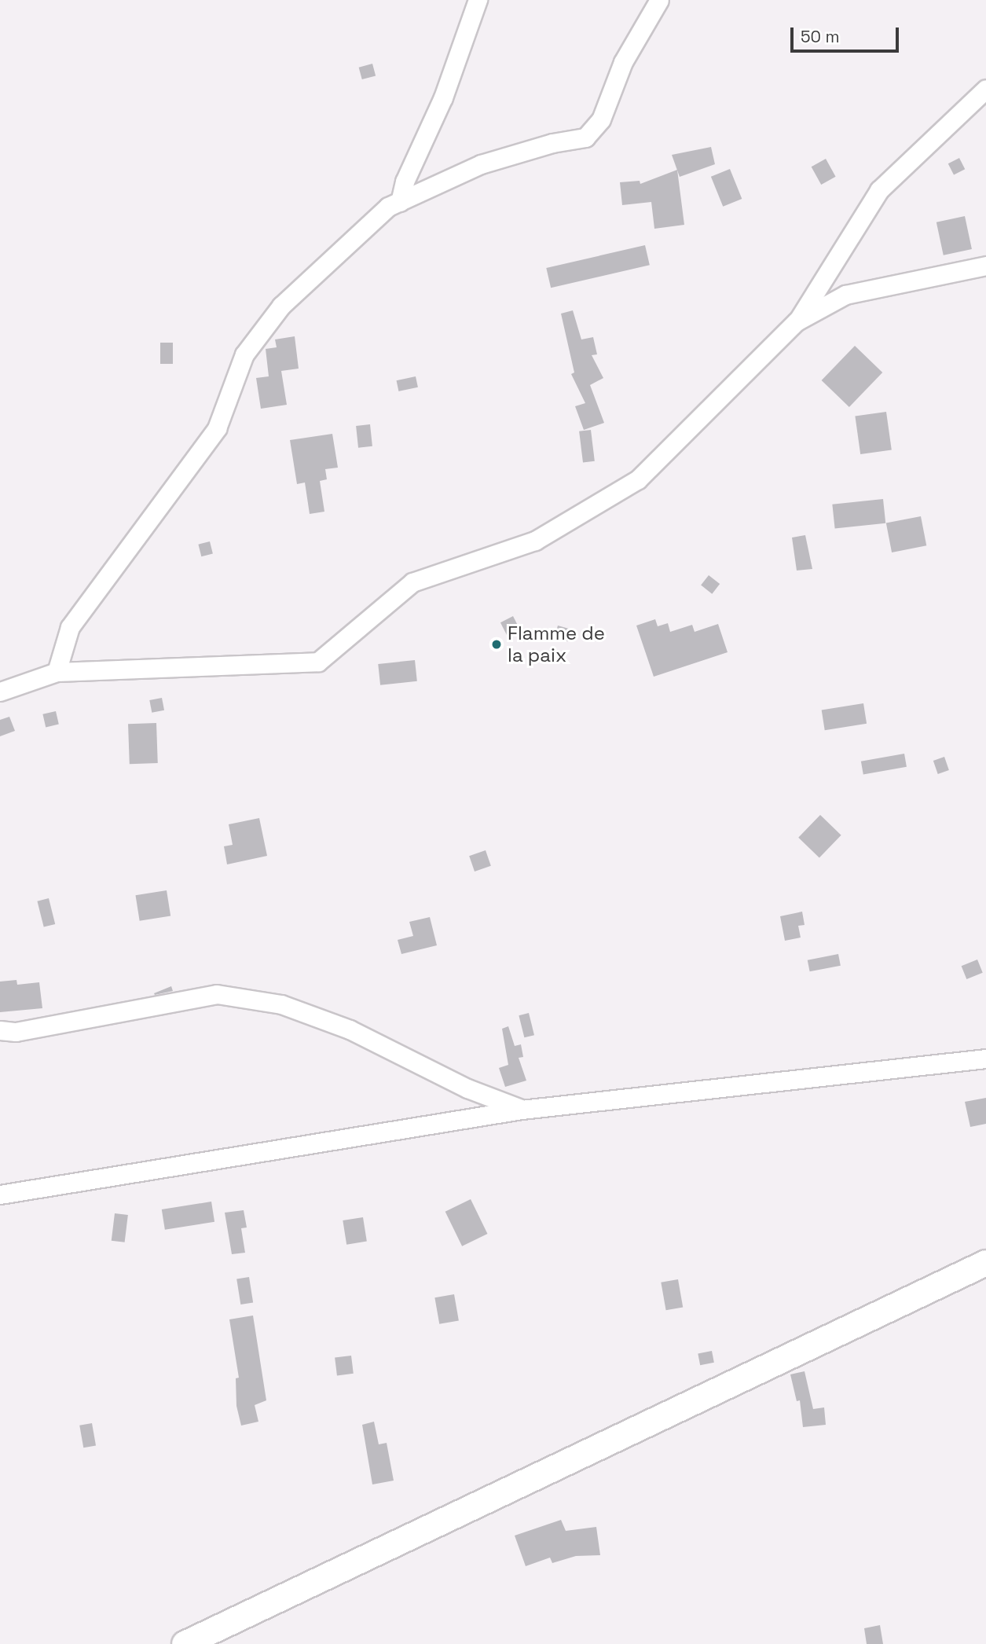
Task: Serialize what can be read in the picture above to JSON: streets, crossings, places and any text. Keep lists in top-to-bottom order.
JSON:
{
  "places": ["Flamme de la paix"],
  "scale_bar": "50 m"
}
